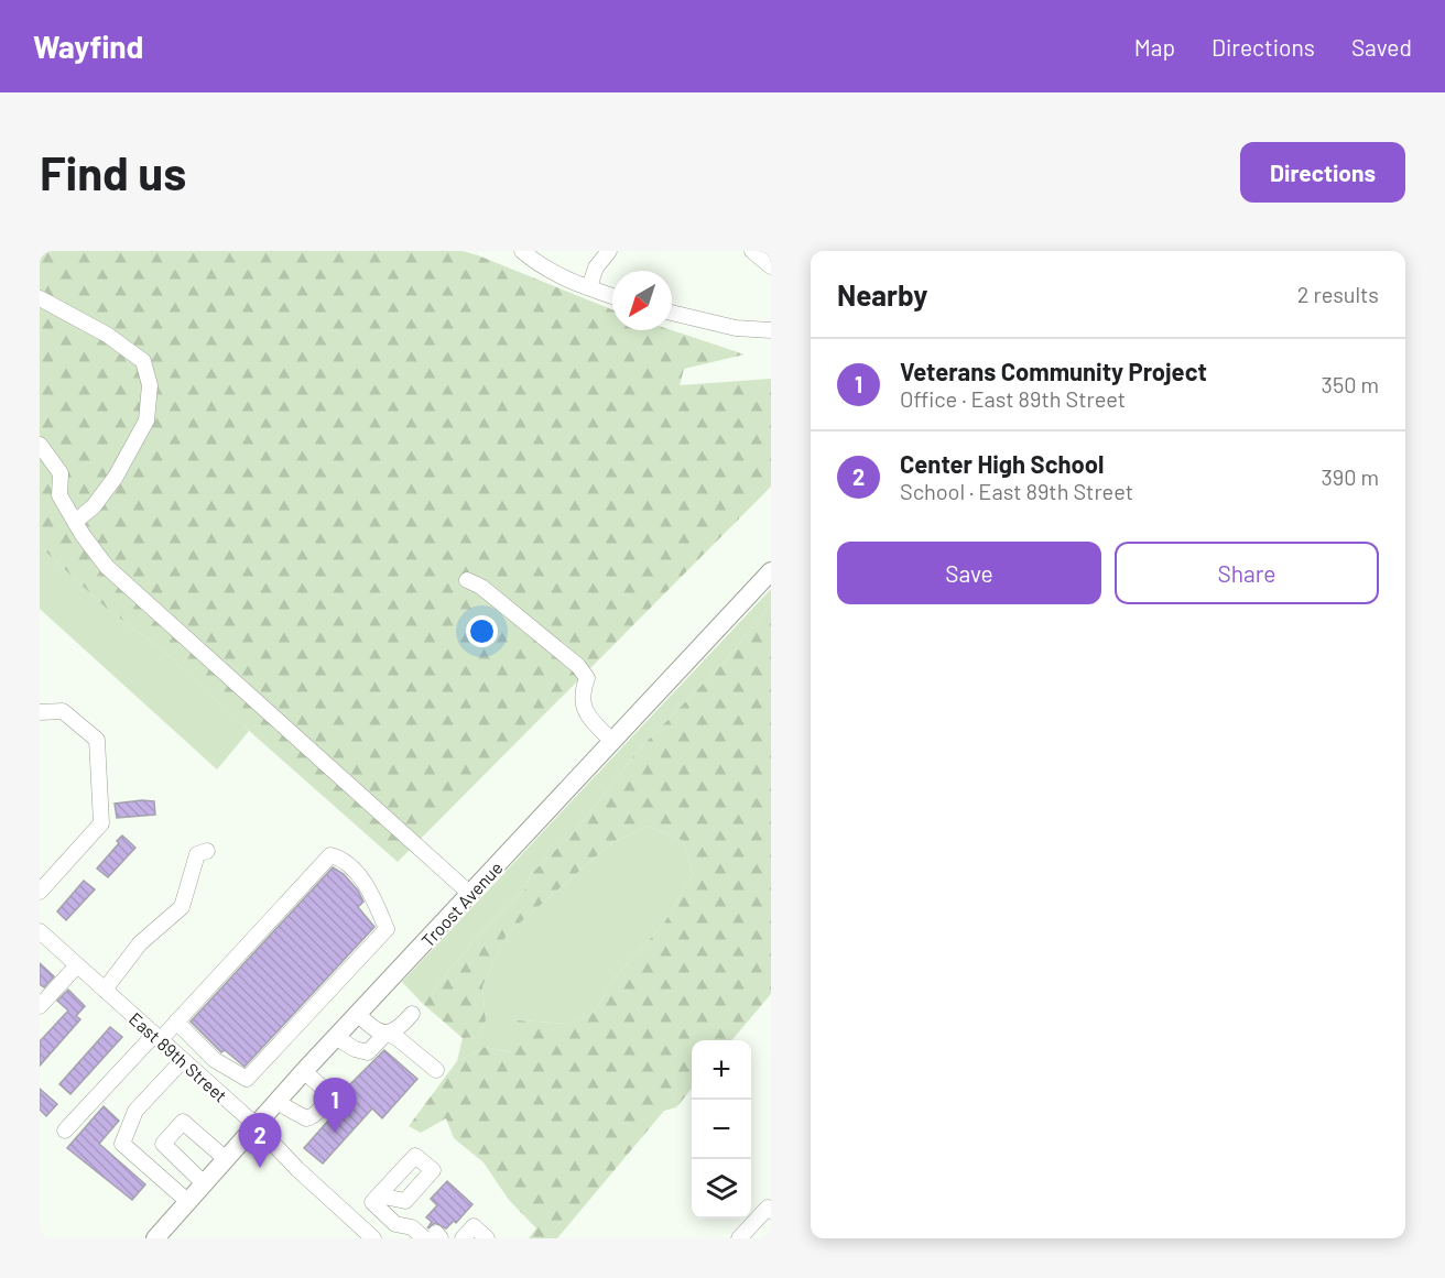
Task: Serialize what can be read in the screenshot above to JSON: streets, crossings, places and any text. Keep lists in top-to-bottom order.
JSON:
{
  "streets": {
    "main road": ["Troost Avenue"],
    "street": ["East 89th Street"]
  },
  "crossings": [
    ["Troost Avenue", "East 89th Street"]
  ],
  "north": "bottom left",
  "page": {
    "header": "Wayfind",
    "nav": ["Map", "Directions", "Saved"],
    "buttons": [
      "Directions",
      ["Save", "Share"]
    ],
    "title": "Find us",
    "heading": ["Nearby", "2 results"],
    "list": [
      {
        "mark": "1",
        "name": "Veterans Community Project",
        "note": "Office · East 89th Street",
        "value": "350 m"
      },
      {
        "mark": "2",
        "name": "Center High School",
        "note": "School · East 89th Street",
        "value": "390 m"
      }
    ],
    "map_buttons": ["+", "−"],
    "pins": ["1", "2"]
  }
}
